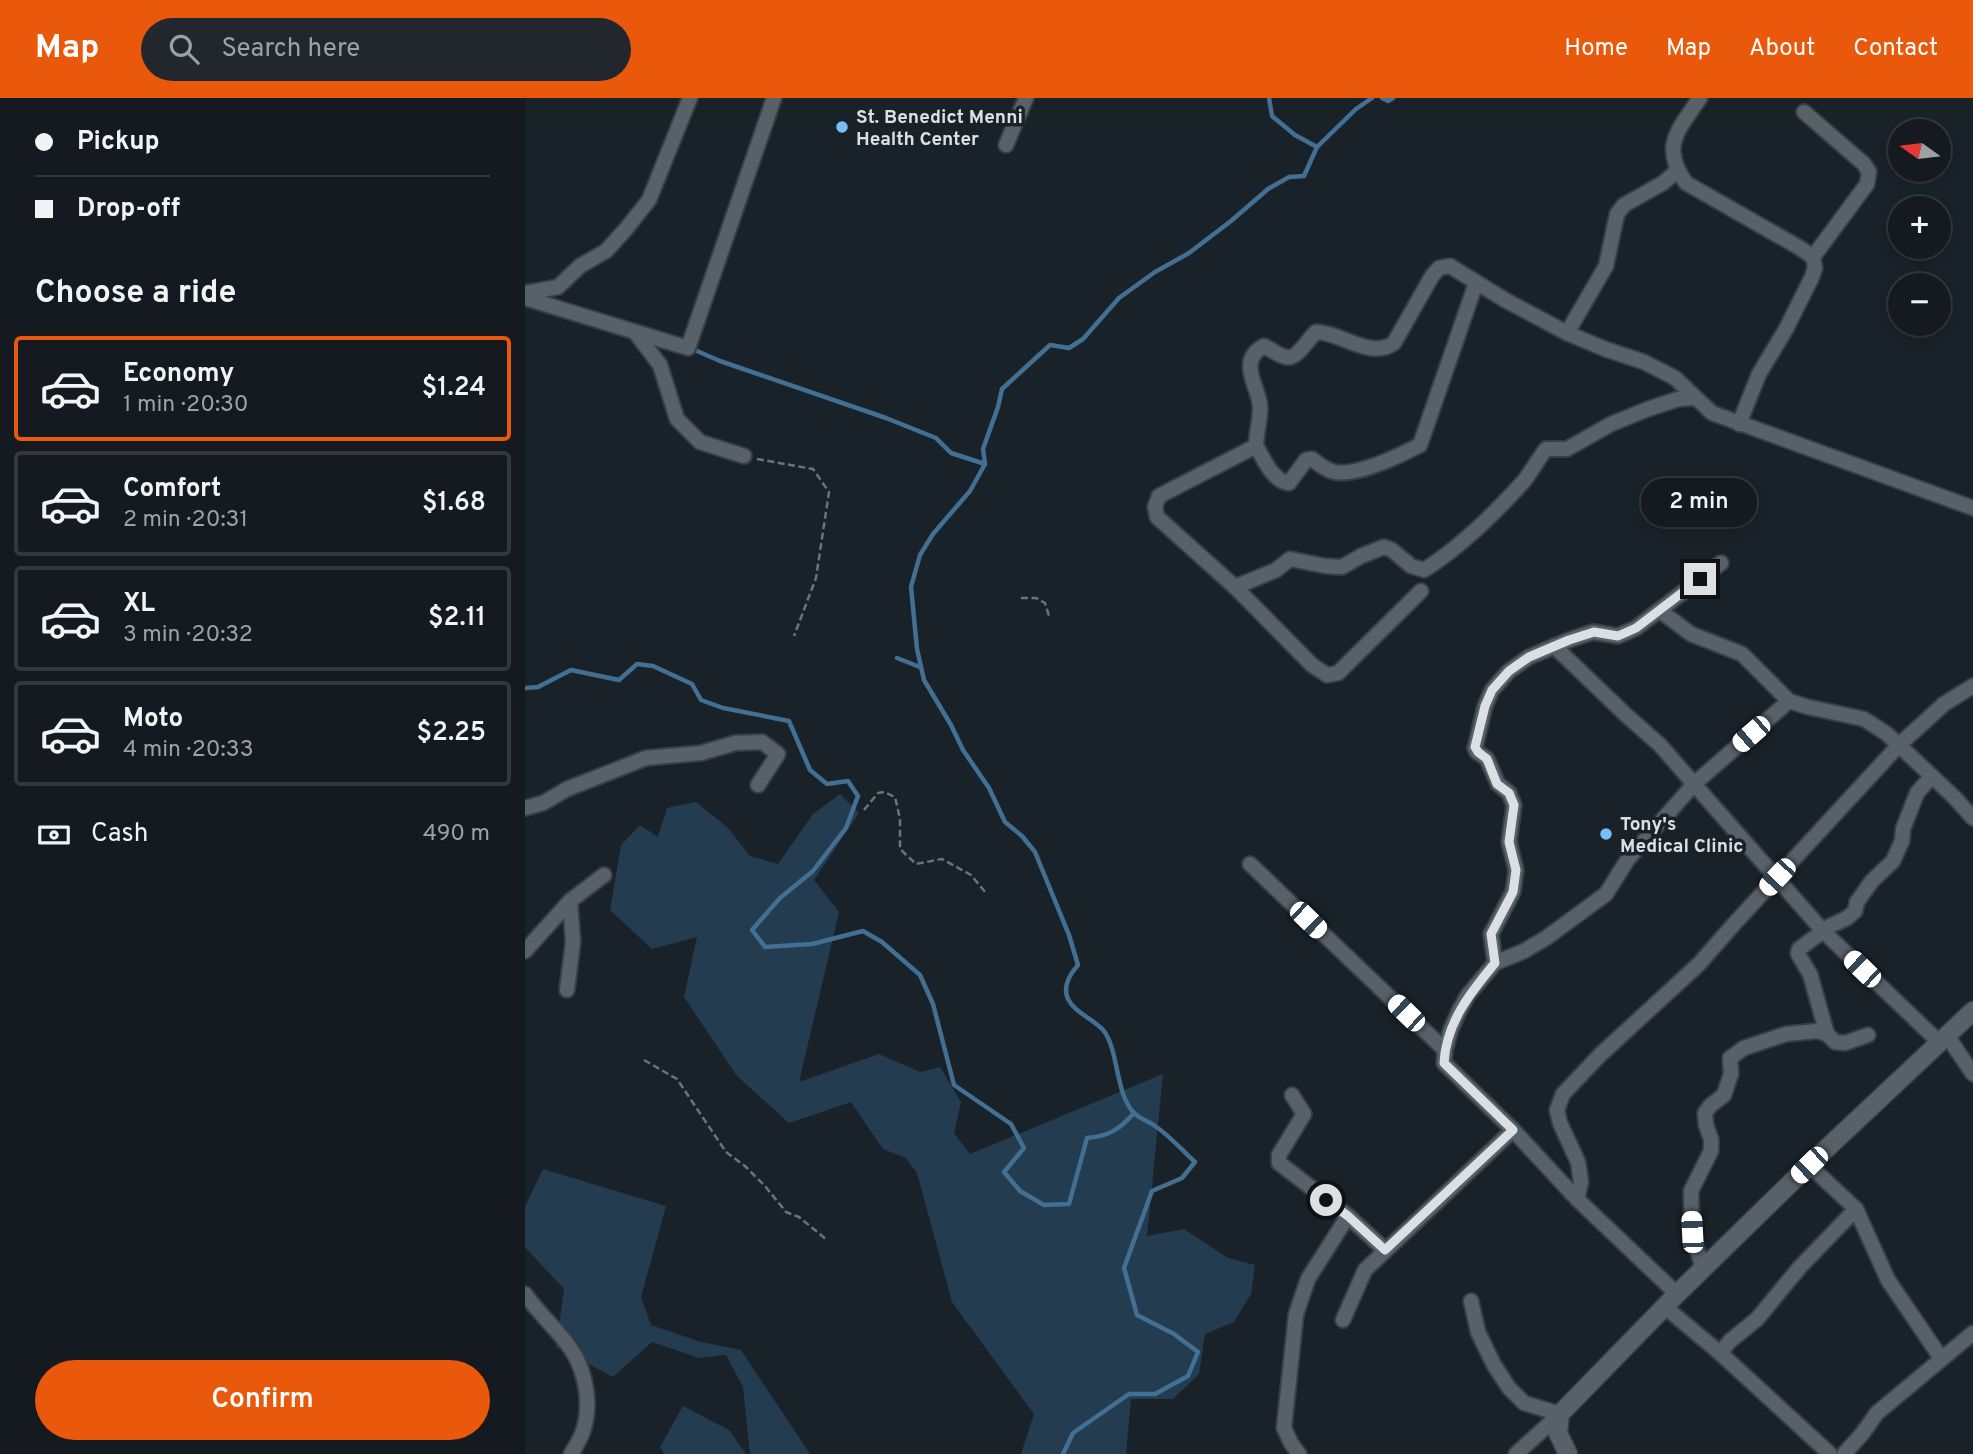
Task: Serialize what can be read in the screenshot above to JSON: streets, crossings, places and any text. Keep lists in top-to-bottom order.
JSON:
{
  "places": ["St. Benedict Menni Health Center", "Tony's Medical Clinic"],
  "north": "left",
  "page": {
    "header": "Map",
    "search": "Search here",
    "nav": [
      "Home",
      "Map",
      "About",
      "Contact"
    ],
    "banner": ["Pickup", "Drop-off"],
    "map_buttons": ["+", "−"],
    "heading": "Choose a ride",
    "list": [
      {
        "name": "Economy",
        "note": "1 min · 20:30",
        "value": "$1.24"
      },
      {
        "name": "Comfort",
        "note": "2 min · 20:31",
        "value": "$1.68"
      },
      {
        "name": "XL",
        "note": "3 min · 20:32",
        "value": "$2.11"
      },
      {
        "name": "Moto",
        "note": "4 min · 20:33",
        "value": "$2.25"
      }
    ],
    "bubble": "2 min",
    "pay": ["Cash", "490 m"],
    "buttons": "Confirm"
  }
}
